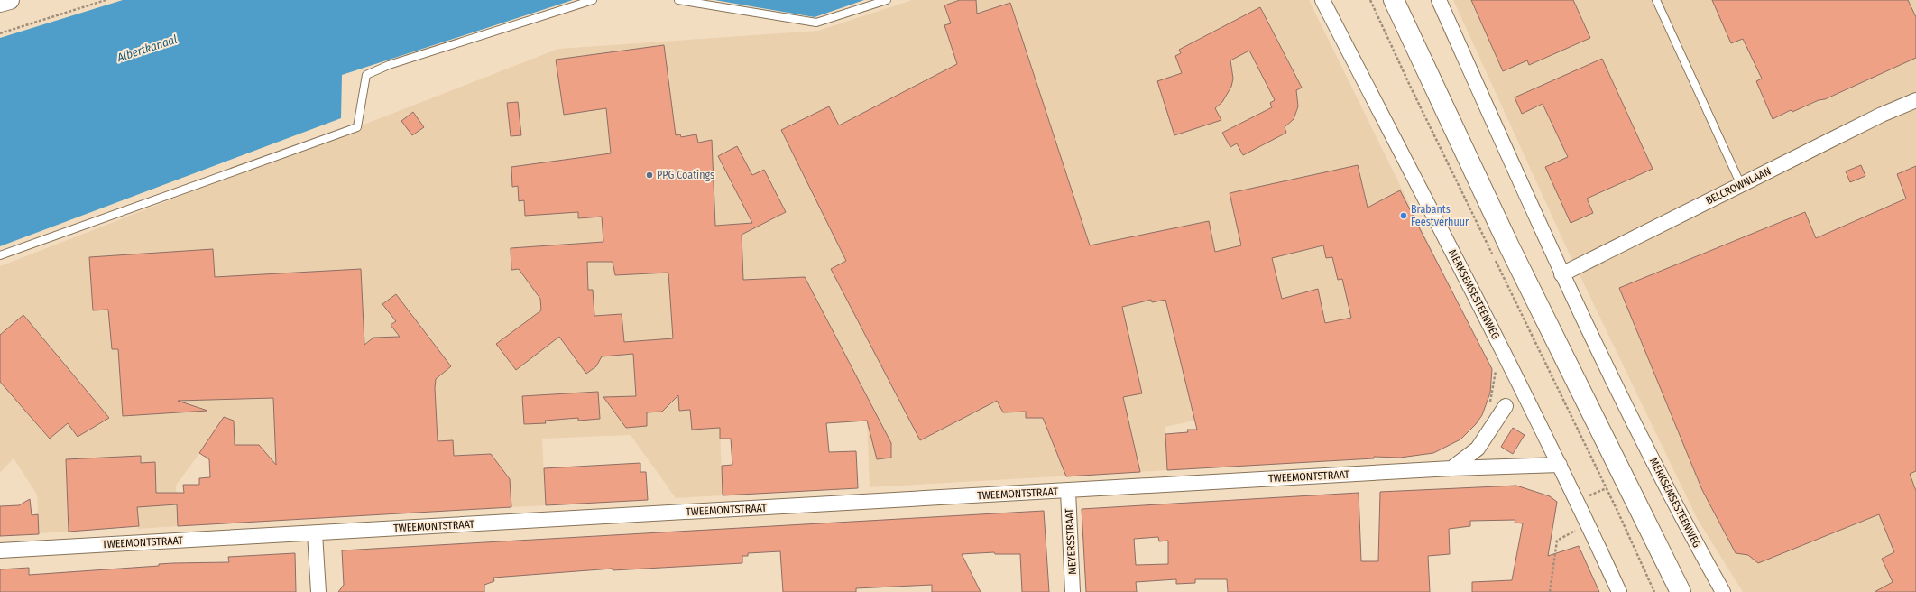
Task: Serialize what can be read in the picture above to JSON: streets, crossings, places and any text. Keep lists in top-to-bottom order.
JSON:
{
  "streets": {
    "street": [
      "BELCROWNLAAN",
      "MERKSEMSESTEENWEG",
      "TWEEMONTSTRAAT",
      "MEYERSSTRAAT"
    ]
  },
  "crossings": [
    ["BELCROWNLAAN", "MERKSEMSESTEENWEG"],
    ["MERKSEMSESTEENWEG", "TWEEMONTSTRAAT"],
    ["TWEEMONTSTRAAT", "MEYERSSTRAAT"]
  ],
  "water": ["Albertkanaal"],
  "places": ["PPG Coatings", "Brabants Feestverhuur"]
}
